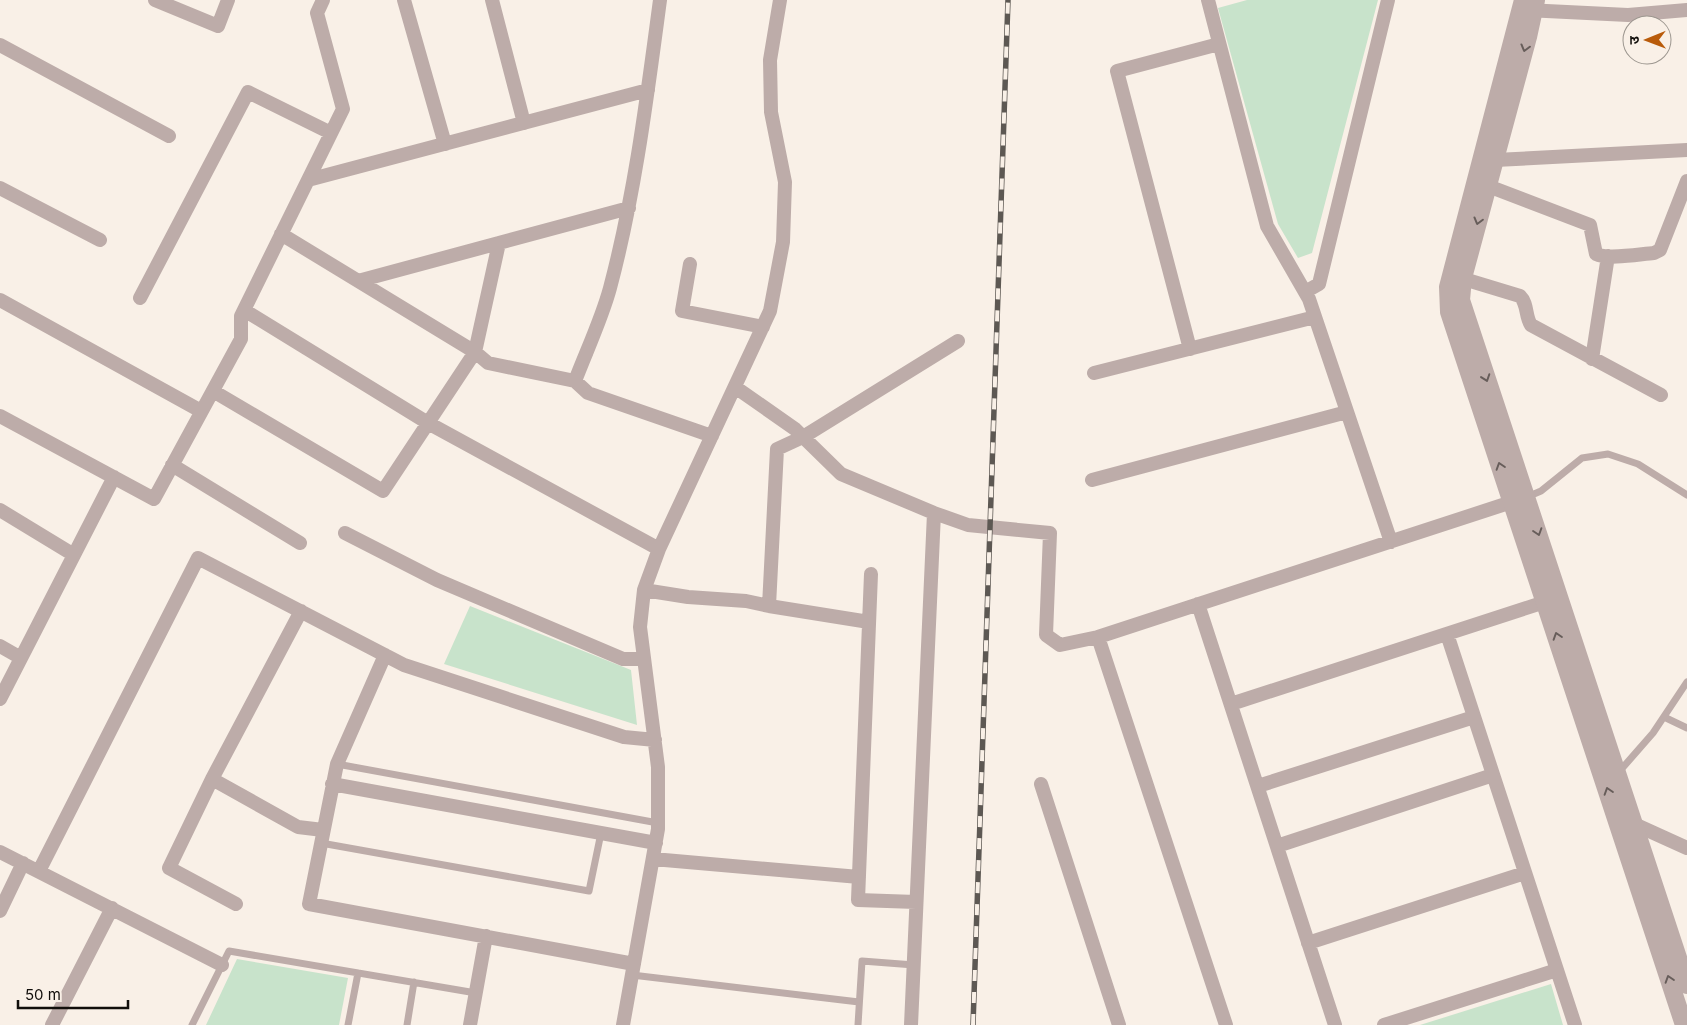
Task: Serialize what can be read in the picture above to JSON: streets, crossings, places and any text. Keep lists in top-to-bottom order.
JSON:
{
  "scale_bar": "50 m",
  "north": "left"
}
